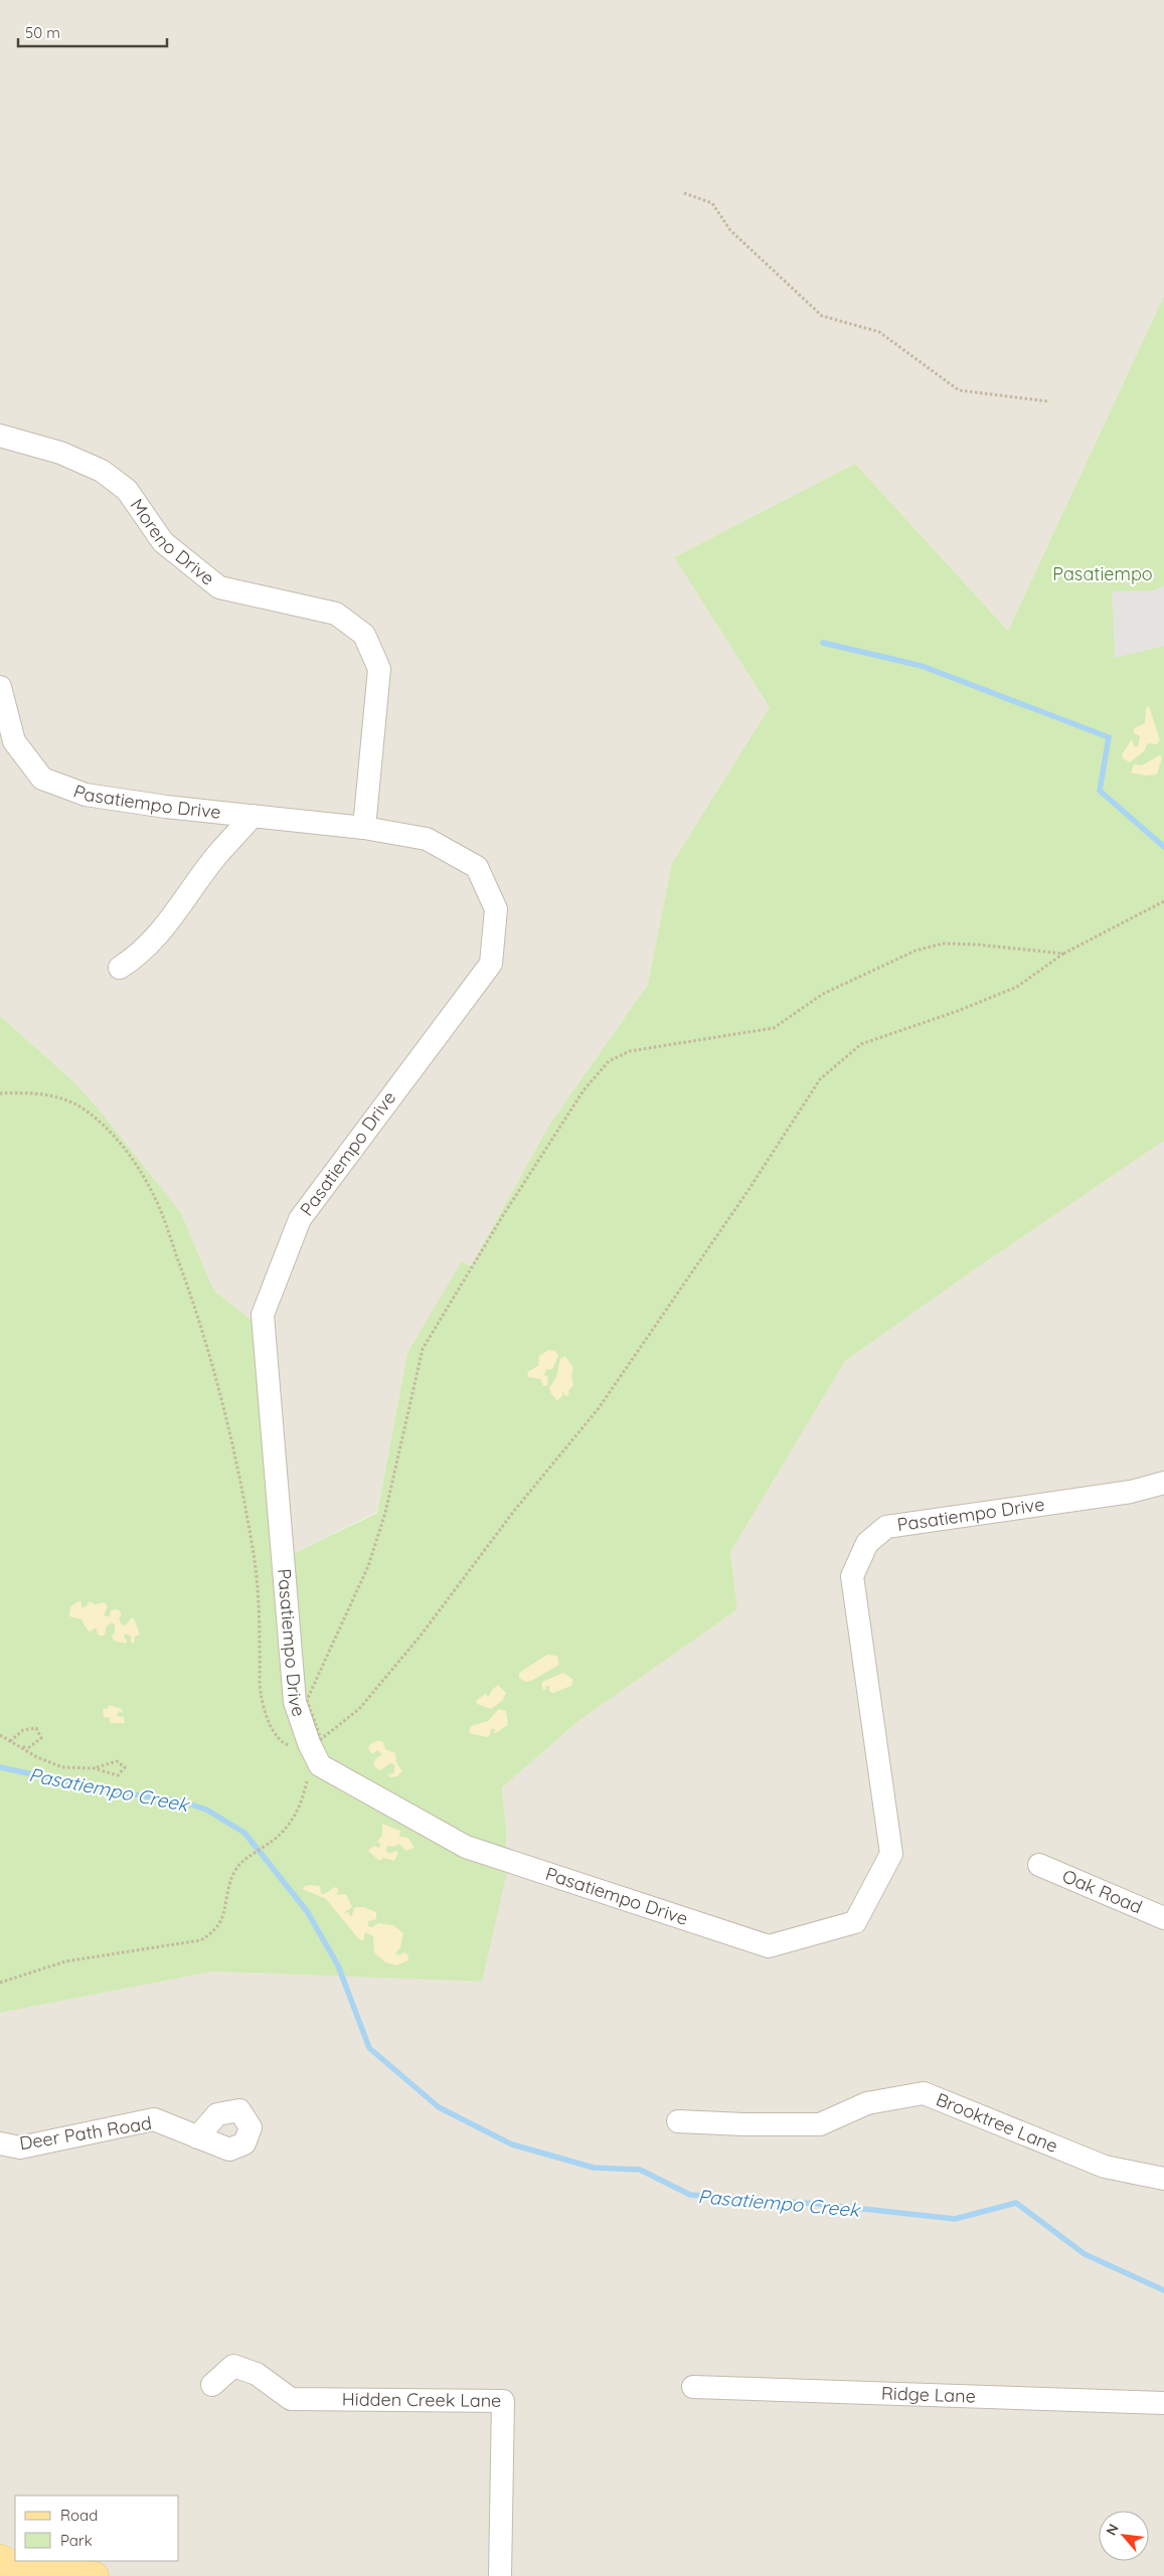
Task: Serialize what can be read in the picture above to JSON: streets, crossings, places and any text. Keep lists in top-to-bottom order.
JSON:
{
  "streets": {
    "street": [
      "Moreno Drive",
      "Pasatiempo Drive",
      "Oak Road",
      "Brooktree Lane",
      "Deer Path Road",
      "Ridge Lane",
      "Hidden Creek Lane"
    ]
  },
  "crossings": [
    ["Moreno Drive", "Pasatiempo Drive"]
  ],
  "water": ["Pasatiempo Creek"],
  "parks": ["Pasatiempo"],
  "legend": ["Road", "Park"],
  "scale_bar": "50 m",
  "north": "top left"
}
